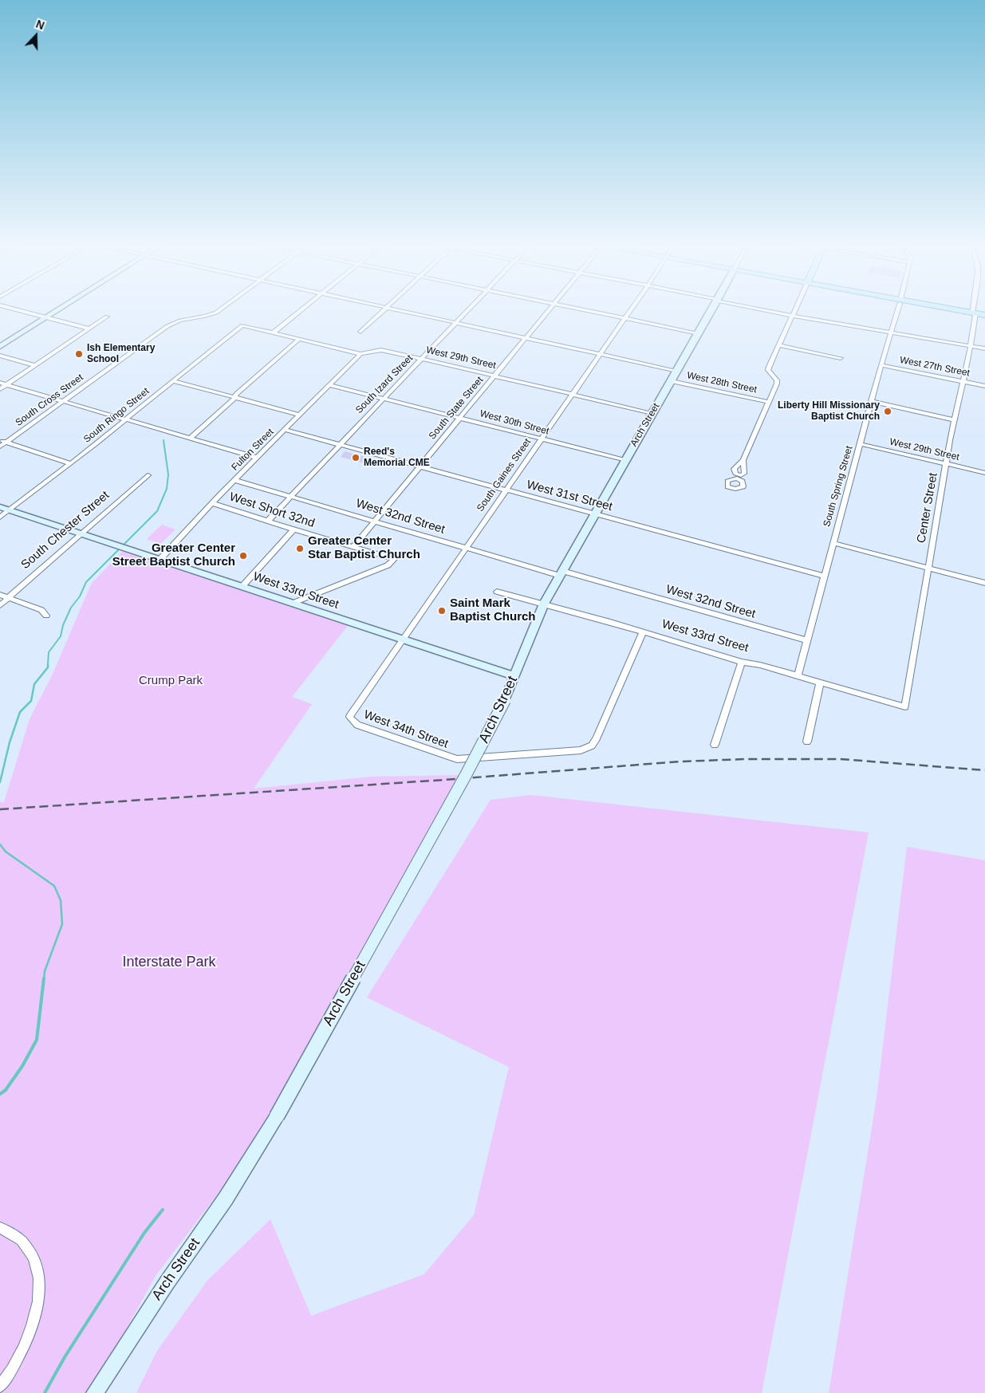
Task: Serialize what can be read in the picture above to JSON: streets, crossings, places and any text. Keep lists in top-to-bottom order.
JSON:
{
  "streets": {
    "main road": ["Arch Street", "West 33rd Street"],
    "street": [
      "West 29th Street",
      "West 27th Street",
      "West 28th Street",
      "South Izard Street",
      "South Cross Street",
      "South State Street",
      "South Ringo Street",
      "West 30th Street",
      "Fulton Street",
      "South Gaines Street",
      "South Spring Street",
      "West 31st Street",
      "Center Street",
      "West Short 32nd",
      "West 32nd Street",
      "South Chester Street",
      "West 34th Street"
    ]
  },
  "crossings": [
    ["West 29th Street", "South Izard Street"],
    ["West 29th Street", "South State Street"],
    ["West 29th Street", "South Ringo Street"],
    ["West 29th Street", "Arch Street"],
    ["West 29th Street", "Fulton Street"],
    ["West 29th Street", "South Gaines Street"],
    ["West 29th Street", "South Spring Street"],
    ["West 29th Street", "Center Street"],
    ["West 27th Street", "South Spring Street"],
    ["West 27th Street", "Center Street"],
    ["West 28th Street", "South Izard Street"],
    ["West 28th Street", "South State Street"],
    ["West 28th Street", "Arch Street"],
    ["West 28th Street", "South Gaines Street"],
    ["South Izard Street", "West 30th Street"],
    ["South Izard Street", "West 31st Street"],
    ["South Izard Street", "West Short 32nd"],
    ["South Izard Street", "West 32nd Street"],
    ["South State Street", "West 30th Street"],
    ["South State Street", "West 31st Street"],
    ["South State Street", "West Short 32nd"],
    ["South State Street", "West 32nd Street"],
    ["South Ringo Street", "West 33rd Street"],
    ["West 30th Street", "Arch Street"],
    ["West 30th Street", "Fulton Street"],
    ["West 30th Street", "South Gaines Street"],
    ["Arch Street", "West 31st Street"],
    ["Arch Street", "West 32nd Street"],
    ["Arch Street", "West 33rd Street"],
    ["Fulton Street", "West 31st Street"],
    ["Fulton Street", "West Short 32nd"],
    ["Fulton Street", "West 32nd Street"],
    ["Fulton Street", "West 33rd Street"],
    ["South Gaines Street", "West 31st Street"],
    ["South Gaines Street", "West 32nd Street"],
    ["South Gaines Street", "West 33rd Street"],
    ["South Gaines Street", "West 34th Street"],
    ["South Spring Street", "West 31st Street"],
    ["South Spring Street", "West 32nd Street"],
    ["South Spring Street", "West 33rd Street"],
    ["Center Street", "West 33rd Street"],
    ["West Short 32nd", "West 33rd Street"],
    ["South Chester Street", "West 33rd Street"],
    ["West 33rd Street", "West 34th Street"]
  ],
  "parks": ["Crump Park", "Interstate Park"],
  "places": [
    "Ish Elementary School",
    "Liberty Hill Missionary Baptist Church",
    "Reed's Memorial CME",
    "Greater Center Star Baptist Church",
    "Greater Center Street Baptist Church",
    "Saint Mark Baptist Church"
  ],
  "north": "top"
}
